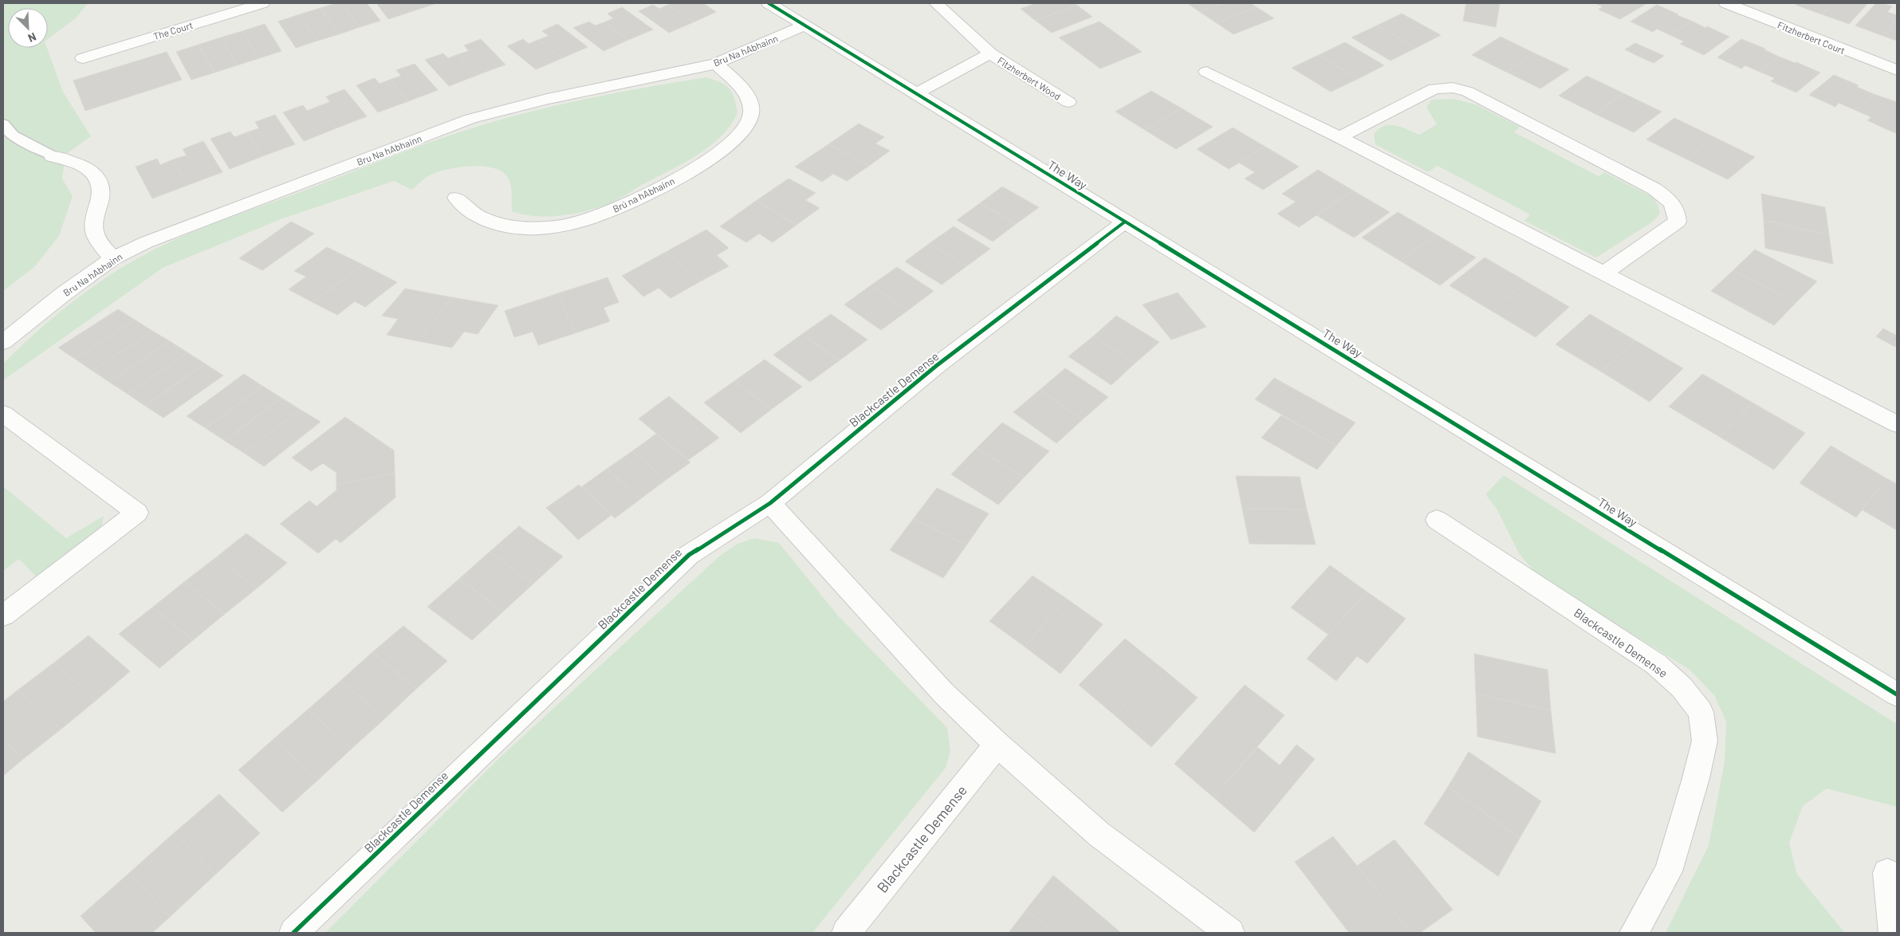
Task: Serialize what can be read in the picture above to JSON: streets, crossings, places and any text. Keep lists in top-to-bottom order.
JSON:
{
  "streets": {
    "street": [
      "The Court",
      "Fitzherbert Court",
      "Bru Na hAbhainn",
      "Fitzherbert Wood",
      "The Way",
      "Brú na hAbhainn",
      "Blackcastle Demense"
    ]
  },
  "crossings": [
    ["Bru Na hAbhainn", "The Way"],
    ["Bru Na hAbhainn", "Brú na hAbhainn"],
    ["Fitzherbert Wood", "The Way"],
    ["The Way", "Blackcastle Demense"]
  ],
  "north": "bottom right"
}
